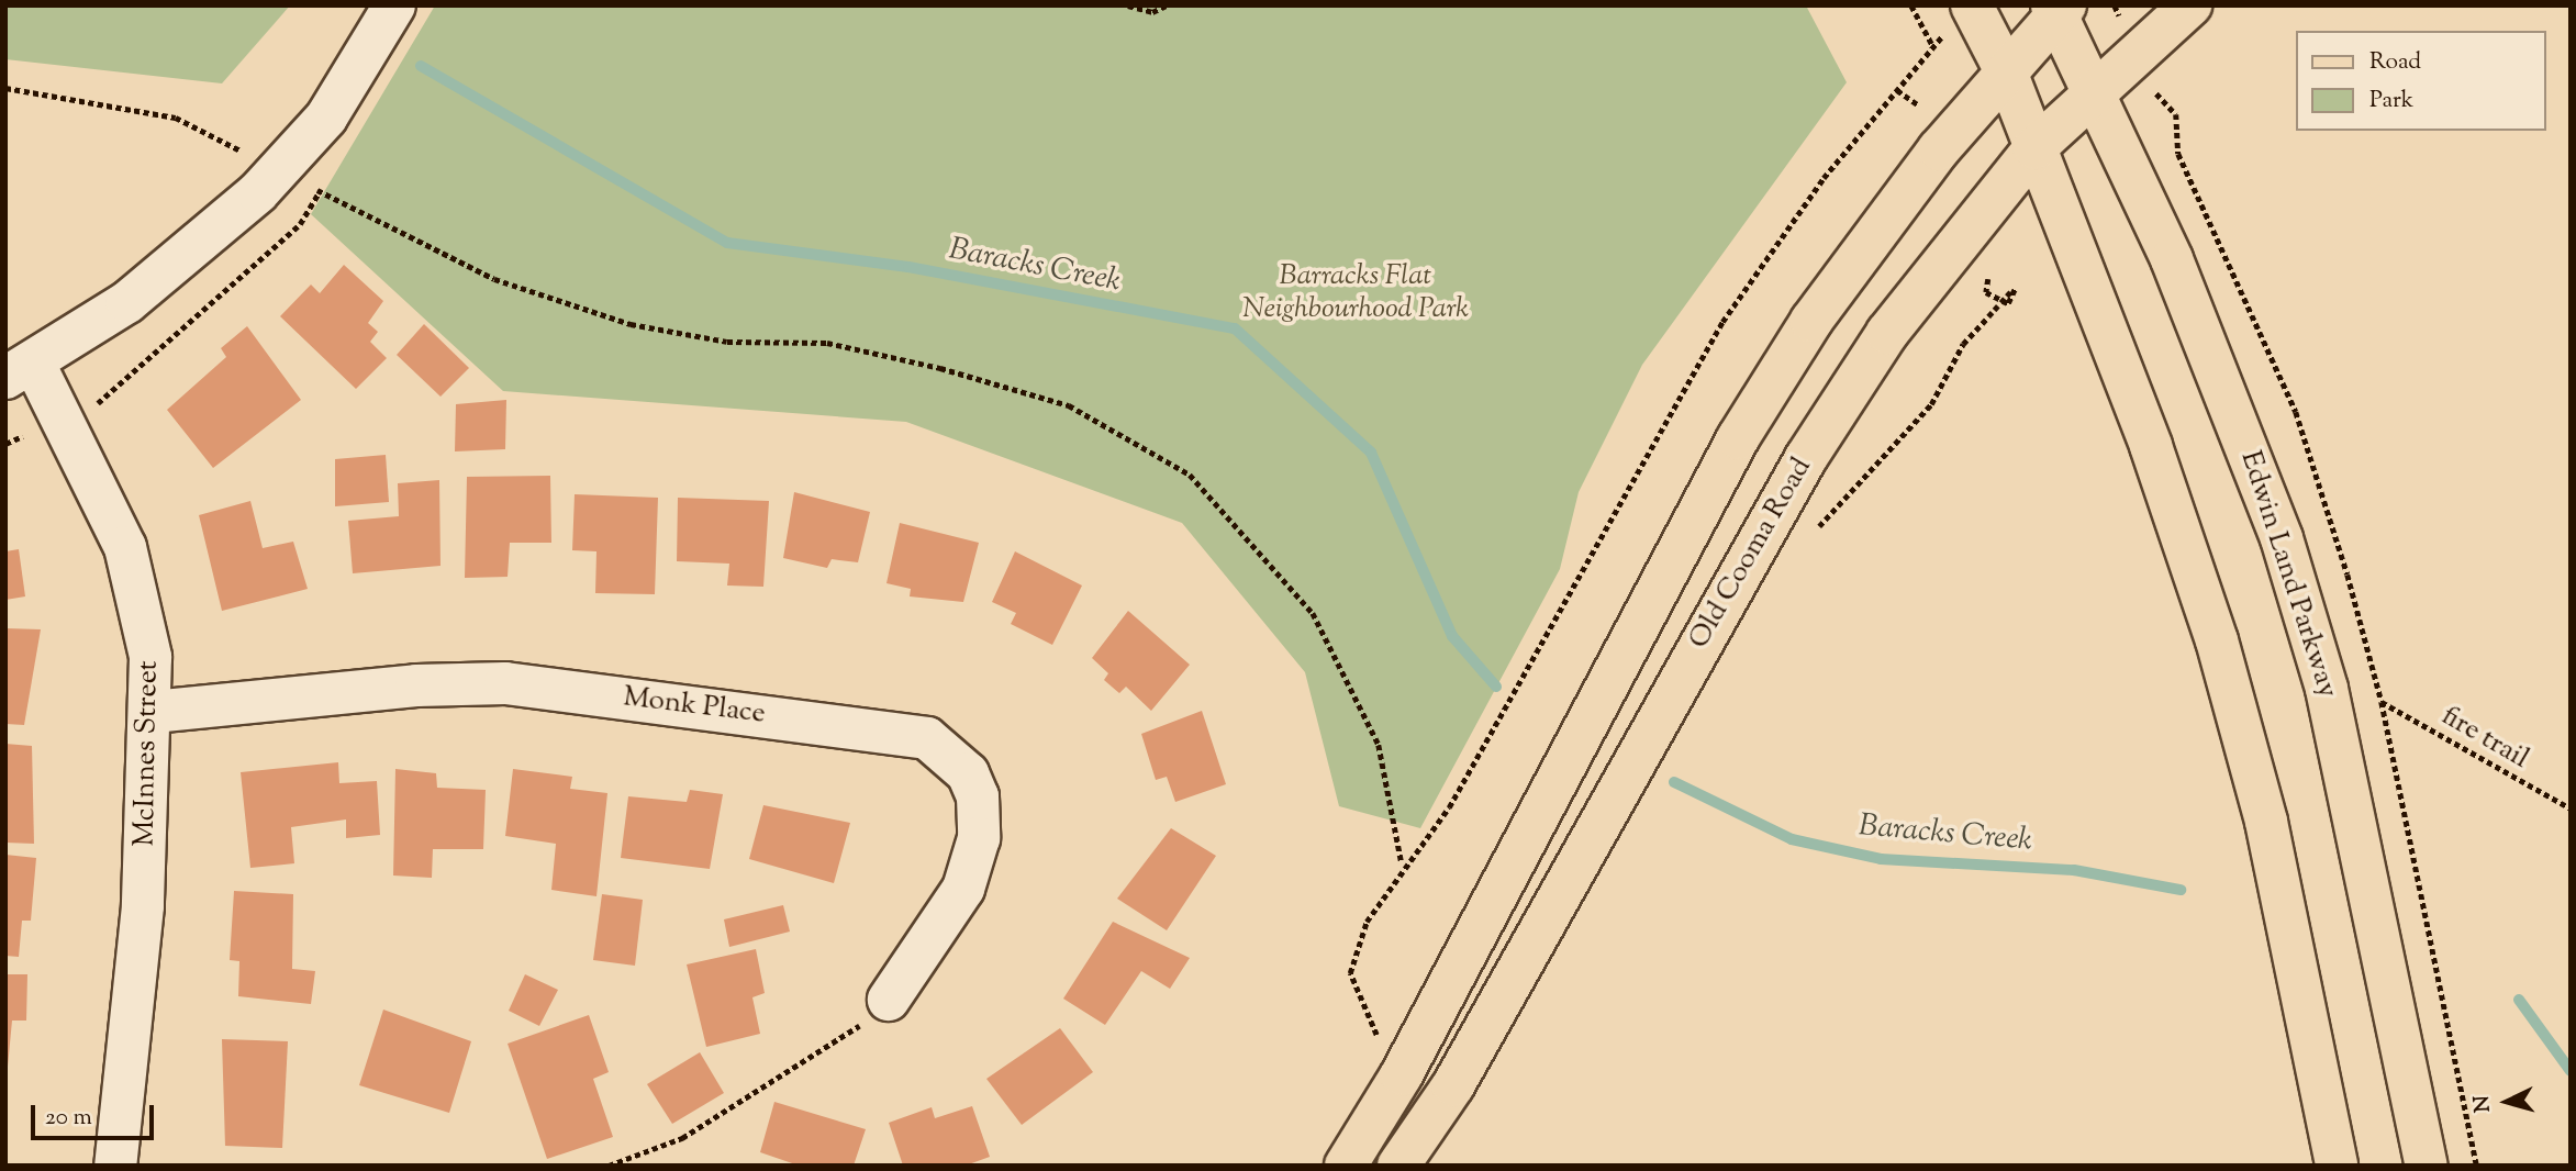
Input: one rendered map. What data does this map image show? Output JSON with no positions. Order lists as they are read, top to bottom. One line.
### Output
{"streets":{"main road":["Old Cooma Road","Edwin Land Parkway"],"street":["Monk Place","McInnes Street"],"path":["fire trail"]},"crossings":[["Old Cooma Road","Edwin Land Parkway"],["Monk Place","McInnes Street"]],"water":["Baracks Creek"],"parks":["Barracks Flat Neighbourhood Park"],"legend":["Road","Park"],"scale_bar":"20 m","north":"left"}
